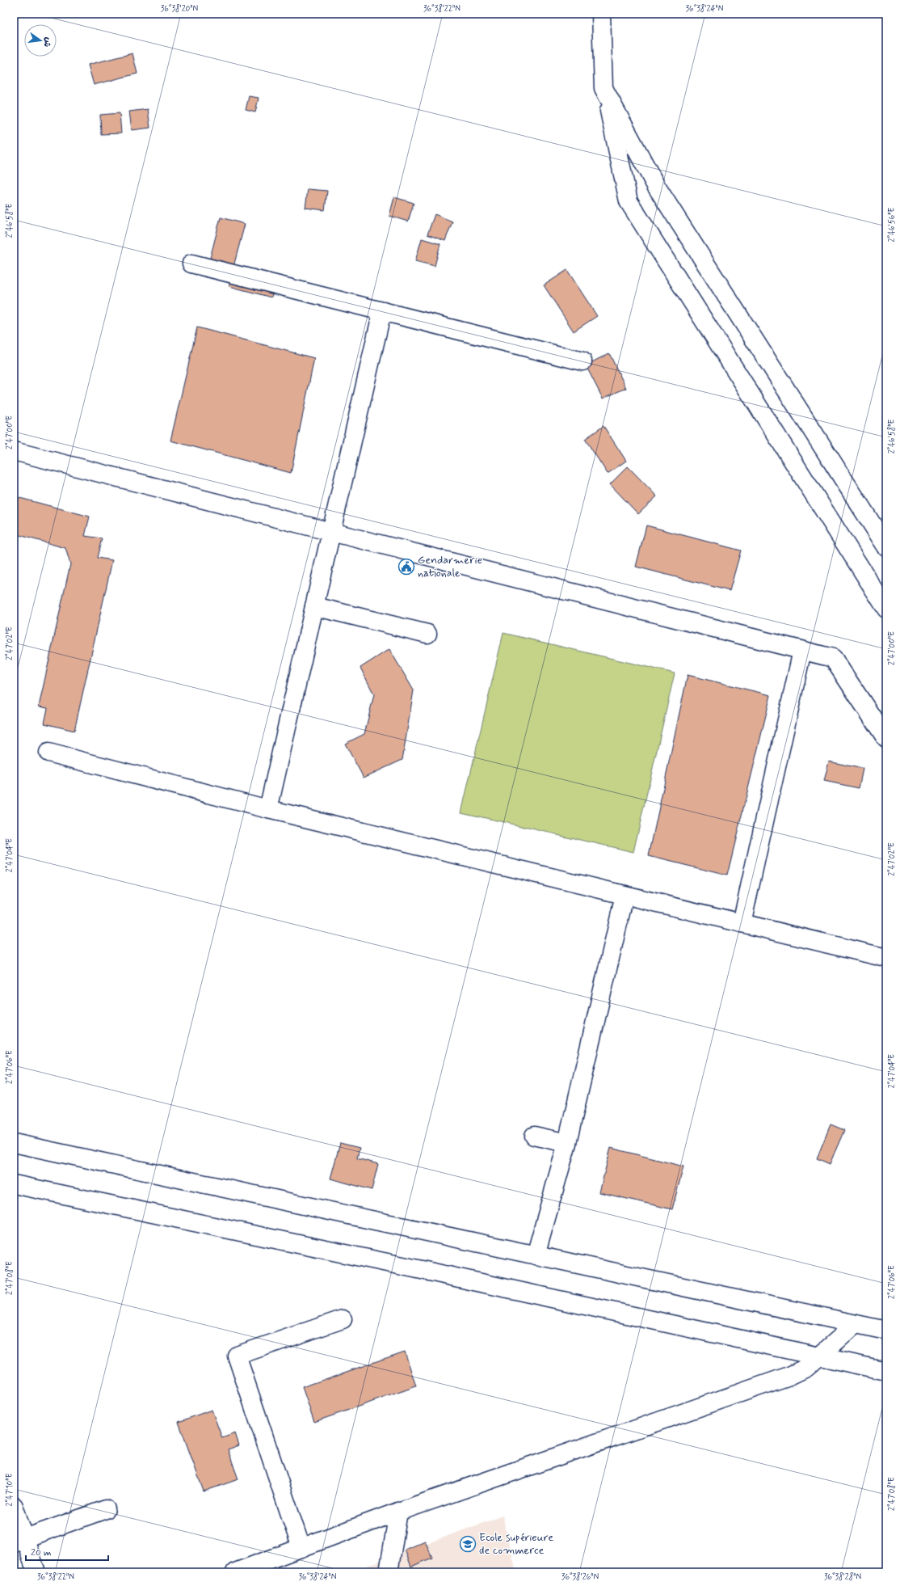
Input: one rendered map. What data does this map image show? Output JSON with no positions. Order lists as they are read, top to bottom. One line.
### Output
{"places":{"public building":["Gendarmerie nationale"],"school or university":["Ecole supérieure de commerce"]},"scale_bar":"20 m","north":"right","coordinates":["36°38'20\"N","36°38'22\"N","36°38'24\"N","2°46'58\"E","2°46'56\"E","2°47'00\"E","2°47'02\"E","2°47'04\"E","2°47'06\"E","2°47'08\"E","2°47'10\"E","36°38'26\"N","36°38'28\"N"]}
